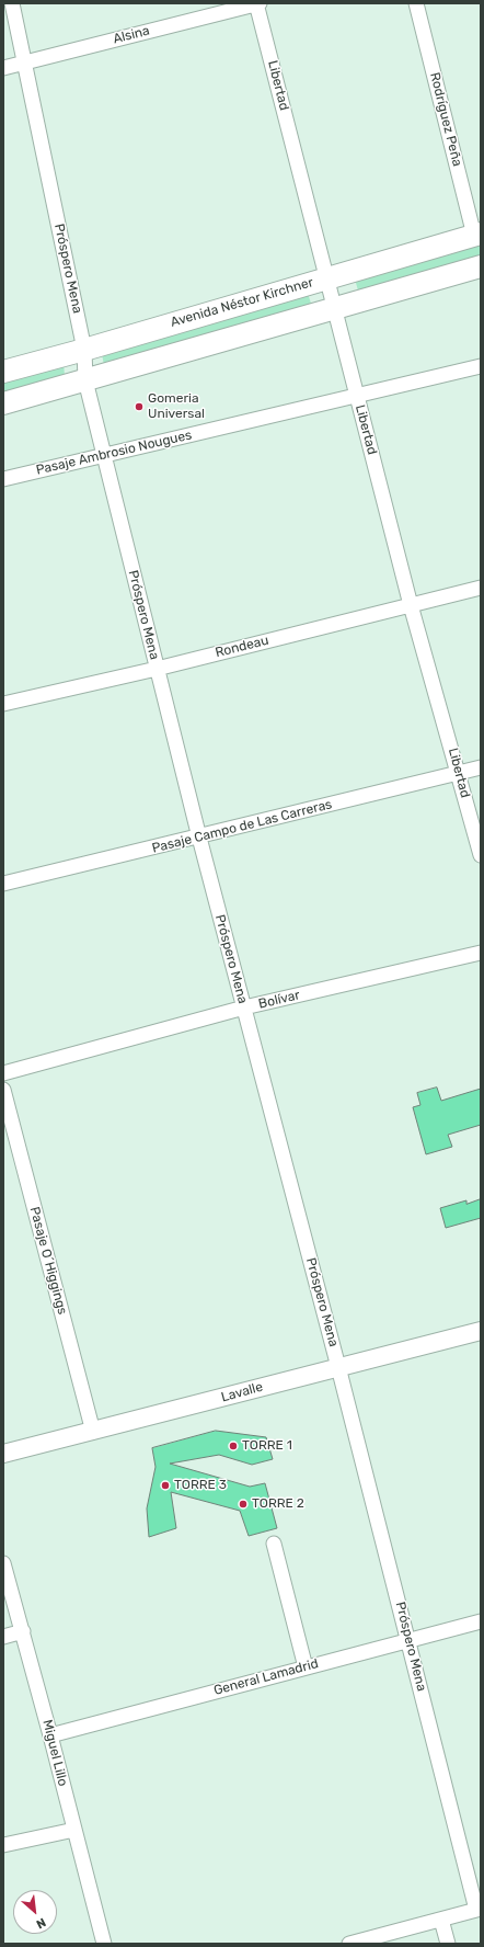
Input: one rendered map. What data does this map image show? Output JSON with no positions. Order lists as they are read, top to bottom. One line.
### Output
{"streets":{"main road":["Avenida Néstor Kirchner"],"street":["Alsina","Libertad","Rodríguez Peña","Próspero Mena","Pasaje Ambrosio Nougues","Rondeau","Pasaje Campo de Las Carreras","Bolívar","Pasaje O´Higgings","Lavalle","General Lamadrid","Miguel Lillo"]},"crossings":[["Alsina","Libertad"],["Alsina","Próspero Mena"],["Libertad","Avenida Néstor Kirchner"],["Libertad","Pasaje Ambrosio Nougues"],["Libertad","Rondeau"],["Libertad","Pasaje Campo de Las Carreras"],["Rodríguez Peña","Avenida Néstor Kirchner"],["Próspero Mena","Avenida Néstor Kirchner"],["Próspero Mena","Pasaje Ambrosio Nougues"],["Próspero Mena","Rondeau"],["Próspero Mena","Pasaje Campo de Las Carreras"],["Próspero Mena","Bolívar"],["Próspero Mena","Lavalle"],["Próspero Mena","General Lamadrid"],["Pasaje O´Higgings","Lavalle"],["General Lamadrid","Miguel Lillo"]],"places":["Gomeria Universal","TORRE 1","TORRE 3","TORRE 2"],"north":"bottom right"}
